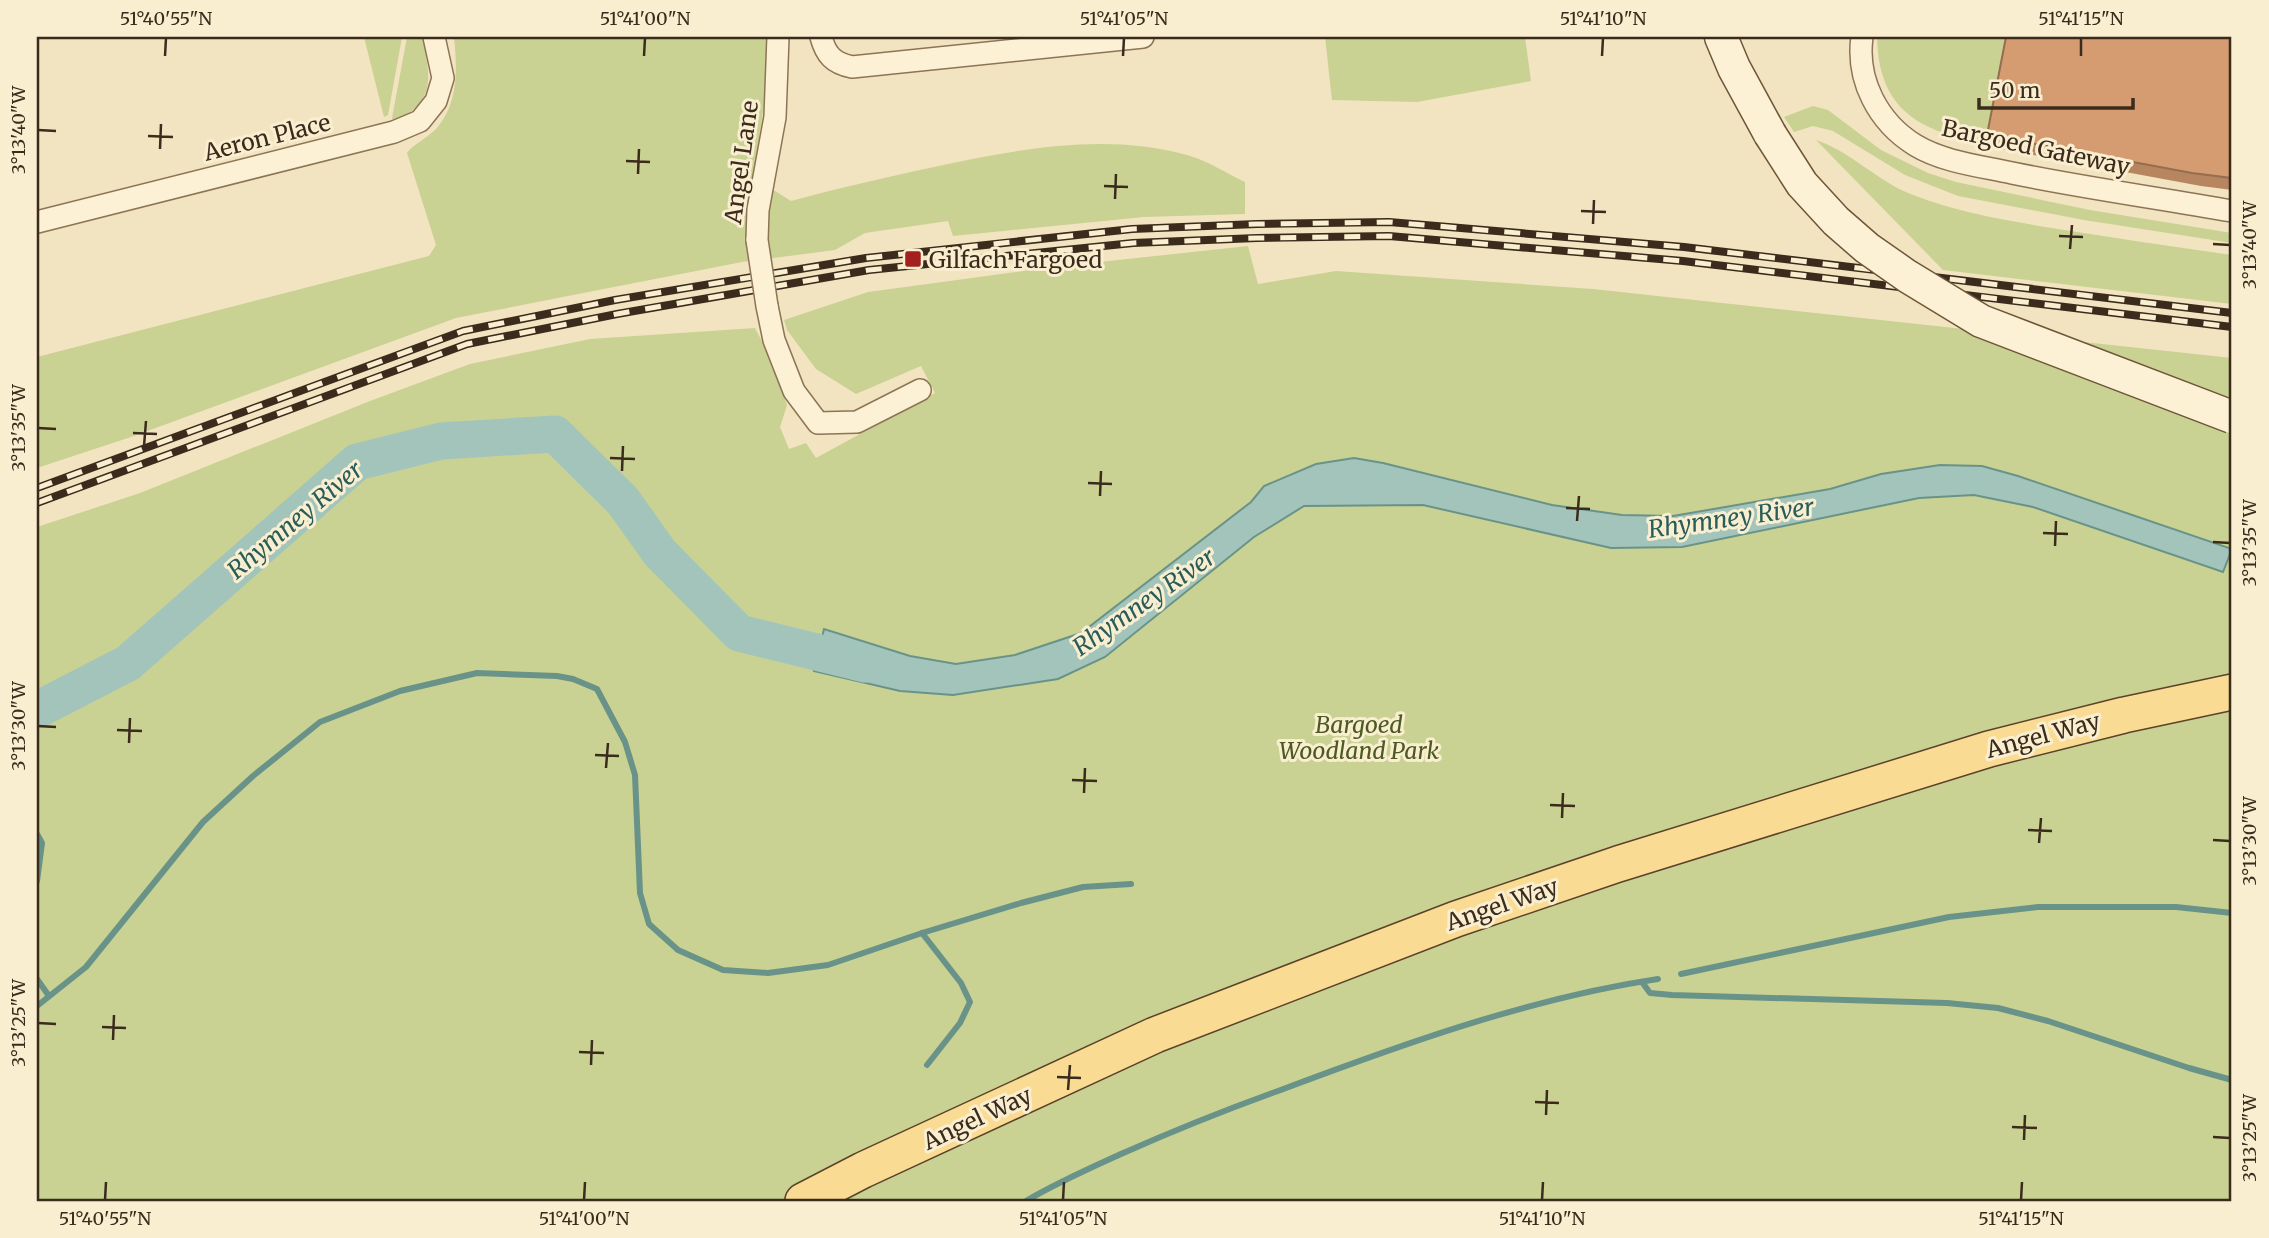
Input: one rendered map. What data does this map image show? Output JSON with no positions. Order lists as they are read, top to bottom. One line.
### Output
{"streets":{"main road":["Angel Way"],"street":["Aeron Place","Bargoed Gateway","Angel Lane"]},"water":["Rhymney River"],"parks":["Bargoed Woodland Park"],"places":{"transit":["Gilfach Fargoed"]},"scale_bar":"50 m","coordinates":["51°40'55\"N","51°41'00\"N","51°41'05\"N","51°41'10\"N","51°41'15\"N","3°13'40\"W","3°13'35\"W","3°13'30\"W","3°13'25\"W"]}
